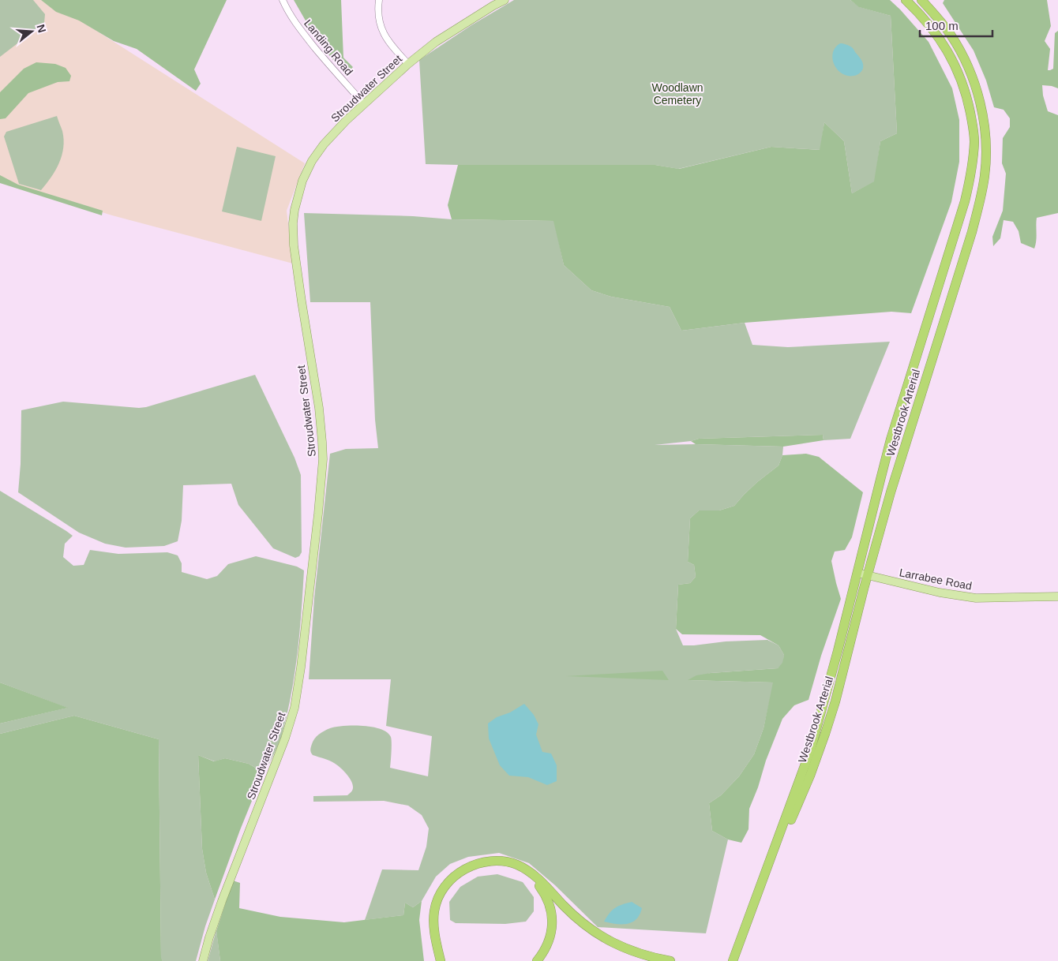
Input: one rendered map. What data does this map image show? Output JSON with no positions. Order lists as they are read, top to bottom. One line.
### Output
{"streets":{"highway":["Westbrook Arterial"],"main road":["Stroudwater Street","Larrabee Road"],"street":["Landing Road"]},"crossings":[["Landing Road","Stroudwater Street"],["Westbrook Arterial","Larrabee Road"]],"parks":["Woodlawn Cemetery"],"scale_bar":"100 m","north":"right"}
